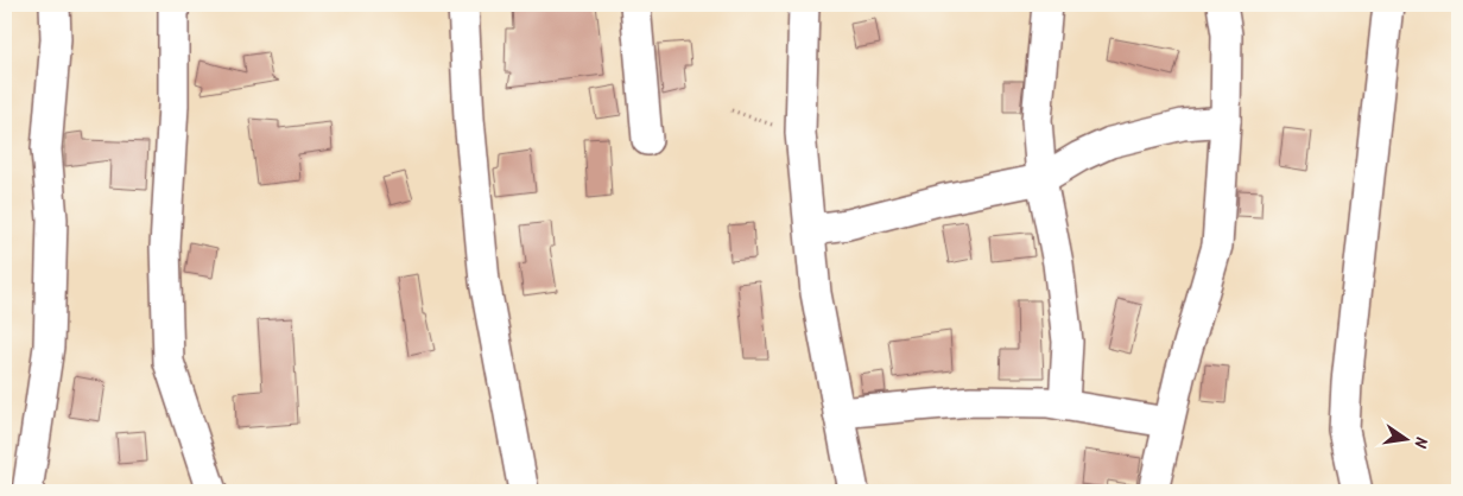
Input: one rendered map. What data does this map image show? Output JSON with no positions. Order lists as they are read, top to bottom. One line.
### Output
{"north":"right"}
